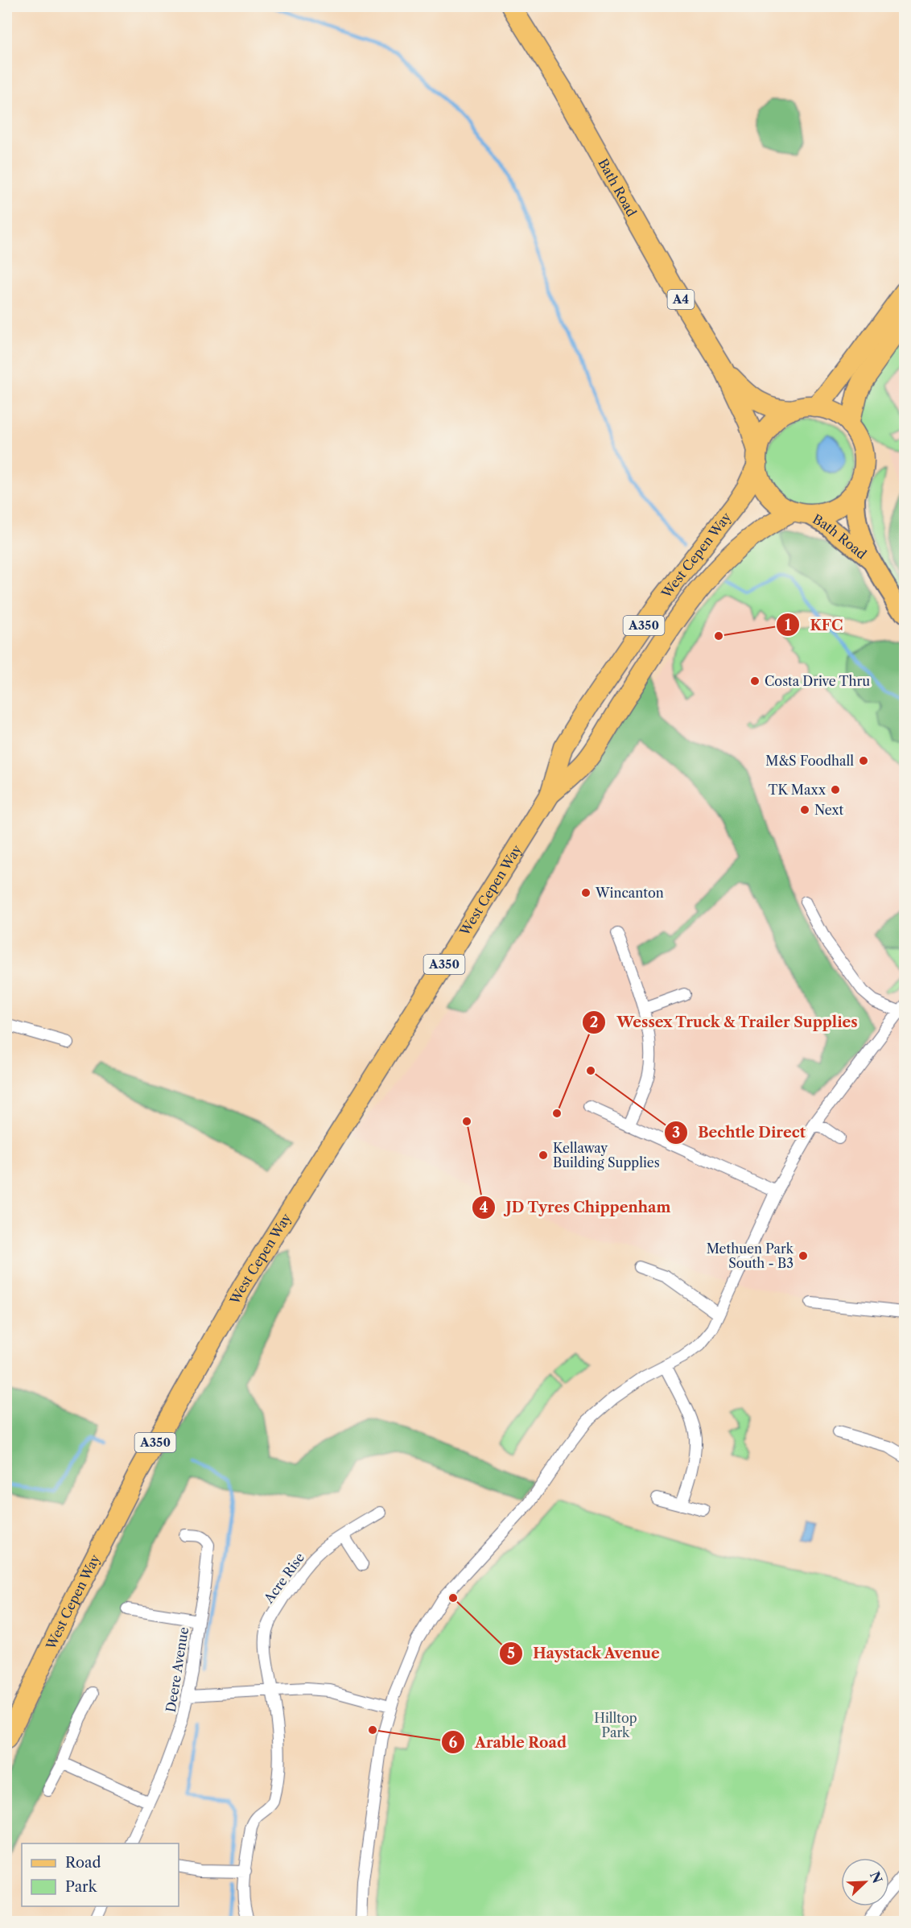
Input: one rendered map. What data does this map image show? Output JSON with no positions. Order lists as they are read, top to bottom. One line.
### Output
{"streets":{"highway":["Bath Road","A4","West Cepen Way","A350"],"street":["Acre Rise","Deere Avenue"]},"crossings":[["Bath Road","West Cepen Way"]],"parks":["Hilltop Park"],"places":["KFC","Costa Drive Thru","M&S Foodhall","TK Maxx","Next","Wincanton","Bechtle Direct","Wessex Truck & Trailer Supplies","JD Tyres Chippenham","Kellaway Building Supplies","Methuen Park South - B3","Haystack Avenue","Arable Road"],"legend":["Road","Park"],"north":"top right"}
